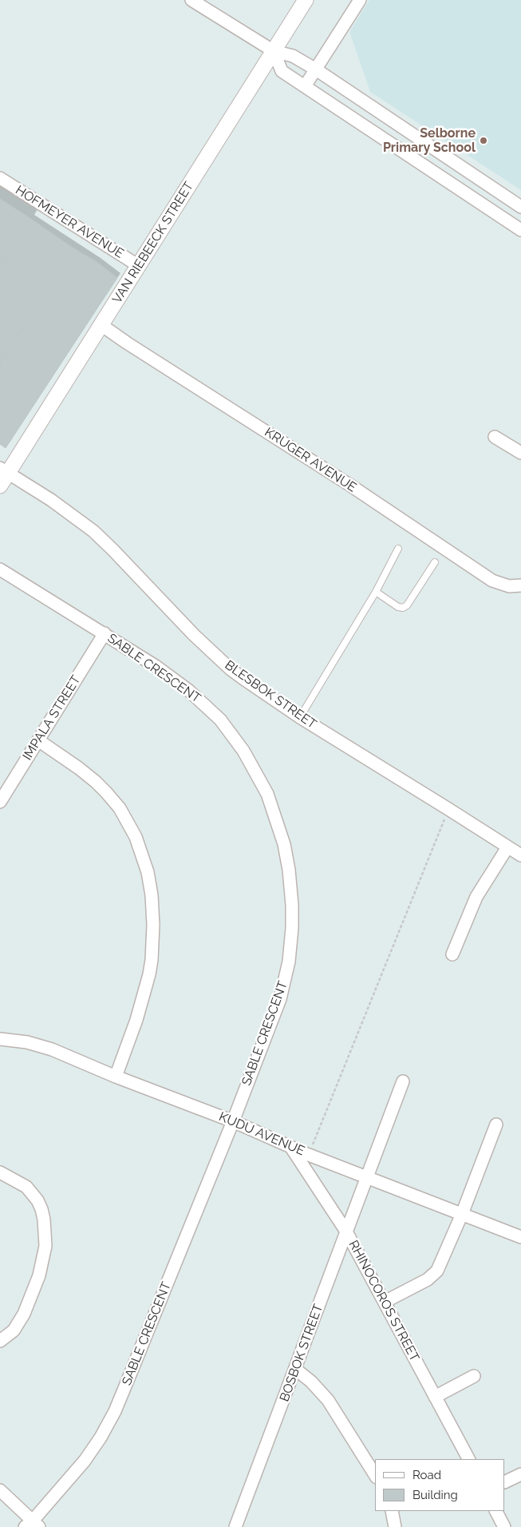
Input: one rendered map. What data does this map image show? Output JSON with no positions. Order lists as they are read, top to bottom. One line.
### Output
{"streets":{"street":["HOFMEYER AVENUE","VAN RIEBEECK STREET","KRUGER AVENUE","SABLE CRESCENT","BLESBOK STREET","IMPALA STREET","KUDU AVENUE","RHINOCOROS STREET","BOSBOK STREET"]},"crossings":[["HOFMEYER AVENUE","VAN RIEBEECK STREET"],["VAN RIEBEECK STREET","KRUGER AVENUE"],["VAN RIEBEECK STREET","BLESBOK STREET"],["SABLE CRESCENT","IMPALA STREET"],["SABLE CRESCENT","KUDU AVENUE"],["KUDU AVENUE","RHINOCOROS STREET"],["KUDU AVENUE","BOSBOK STREET"],["RHINOCOROS STREET","BOSBOK STREET"]],"places":["Selborne Primary School"],"legend":["Road","Building"]}
